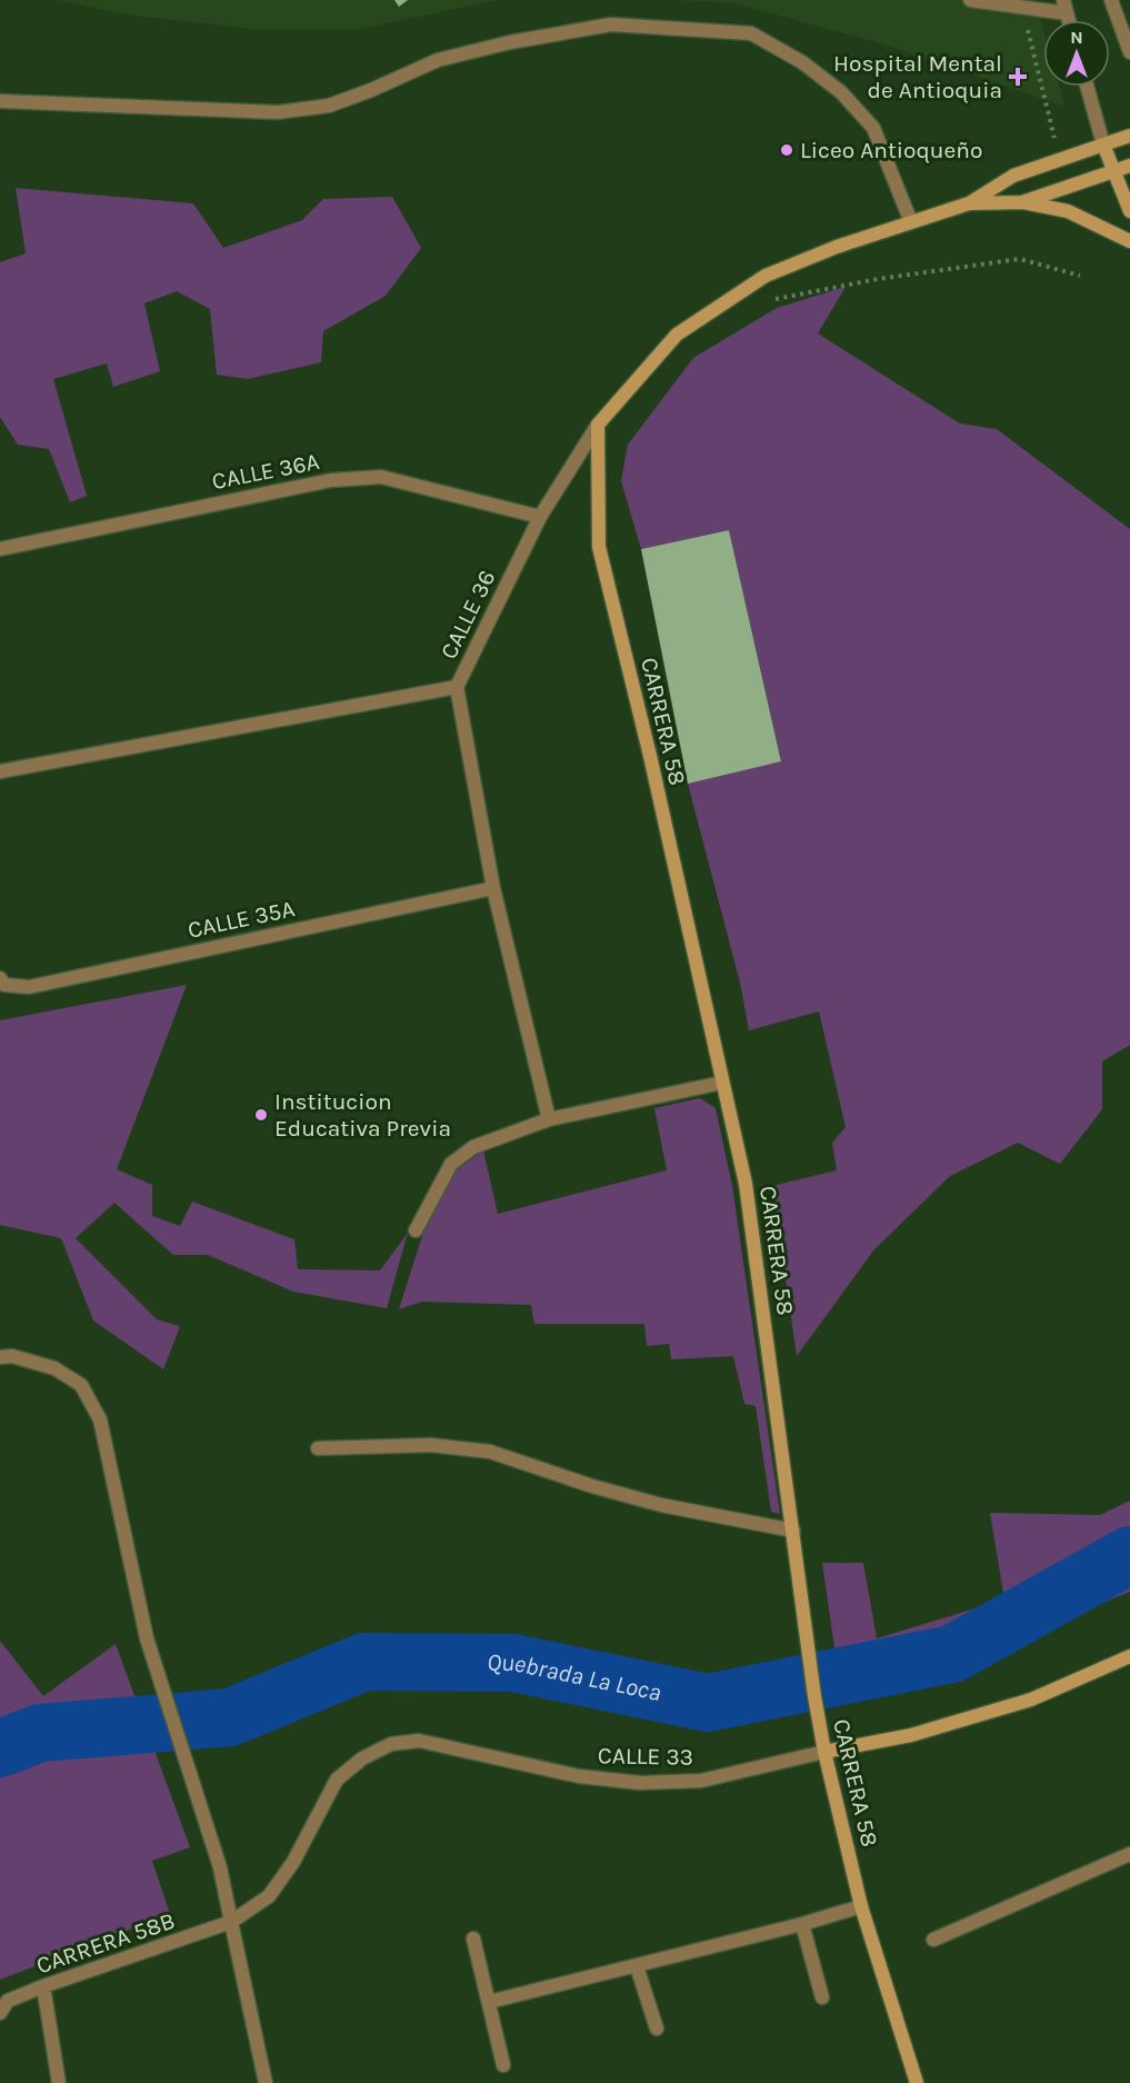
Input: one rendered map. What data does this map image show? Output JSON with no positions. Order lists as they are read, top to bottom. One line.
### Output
{"streets":{"main road":["CALLE 36","CARRERA 58","CALLE 33"],"street":["CALLE 36A","CALLE 35A","CARRERA 58B"]},"crossings":[["CALLE 36A","CALLE 36"],["CALLE 36","CARRERA 58"],["CARRERA 58","CALLE 33"],["CALLE 33","CARRERA 58B"]],"water":["Quebrada La Loca"],"places":{"health":["Hospital Mental de Antioquia"],"other":["Liceo Antioqueño","Institucion Educativa Previa"]},"north":"top"}
